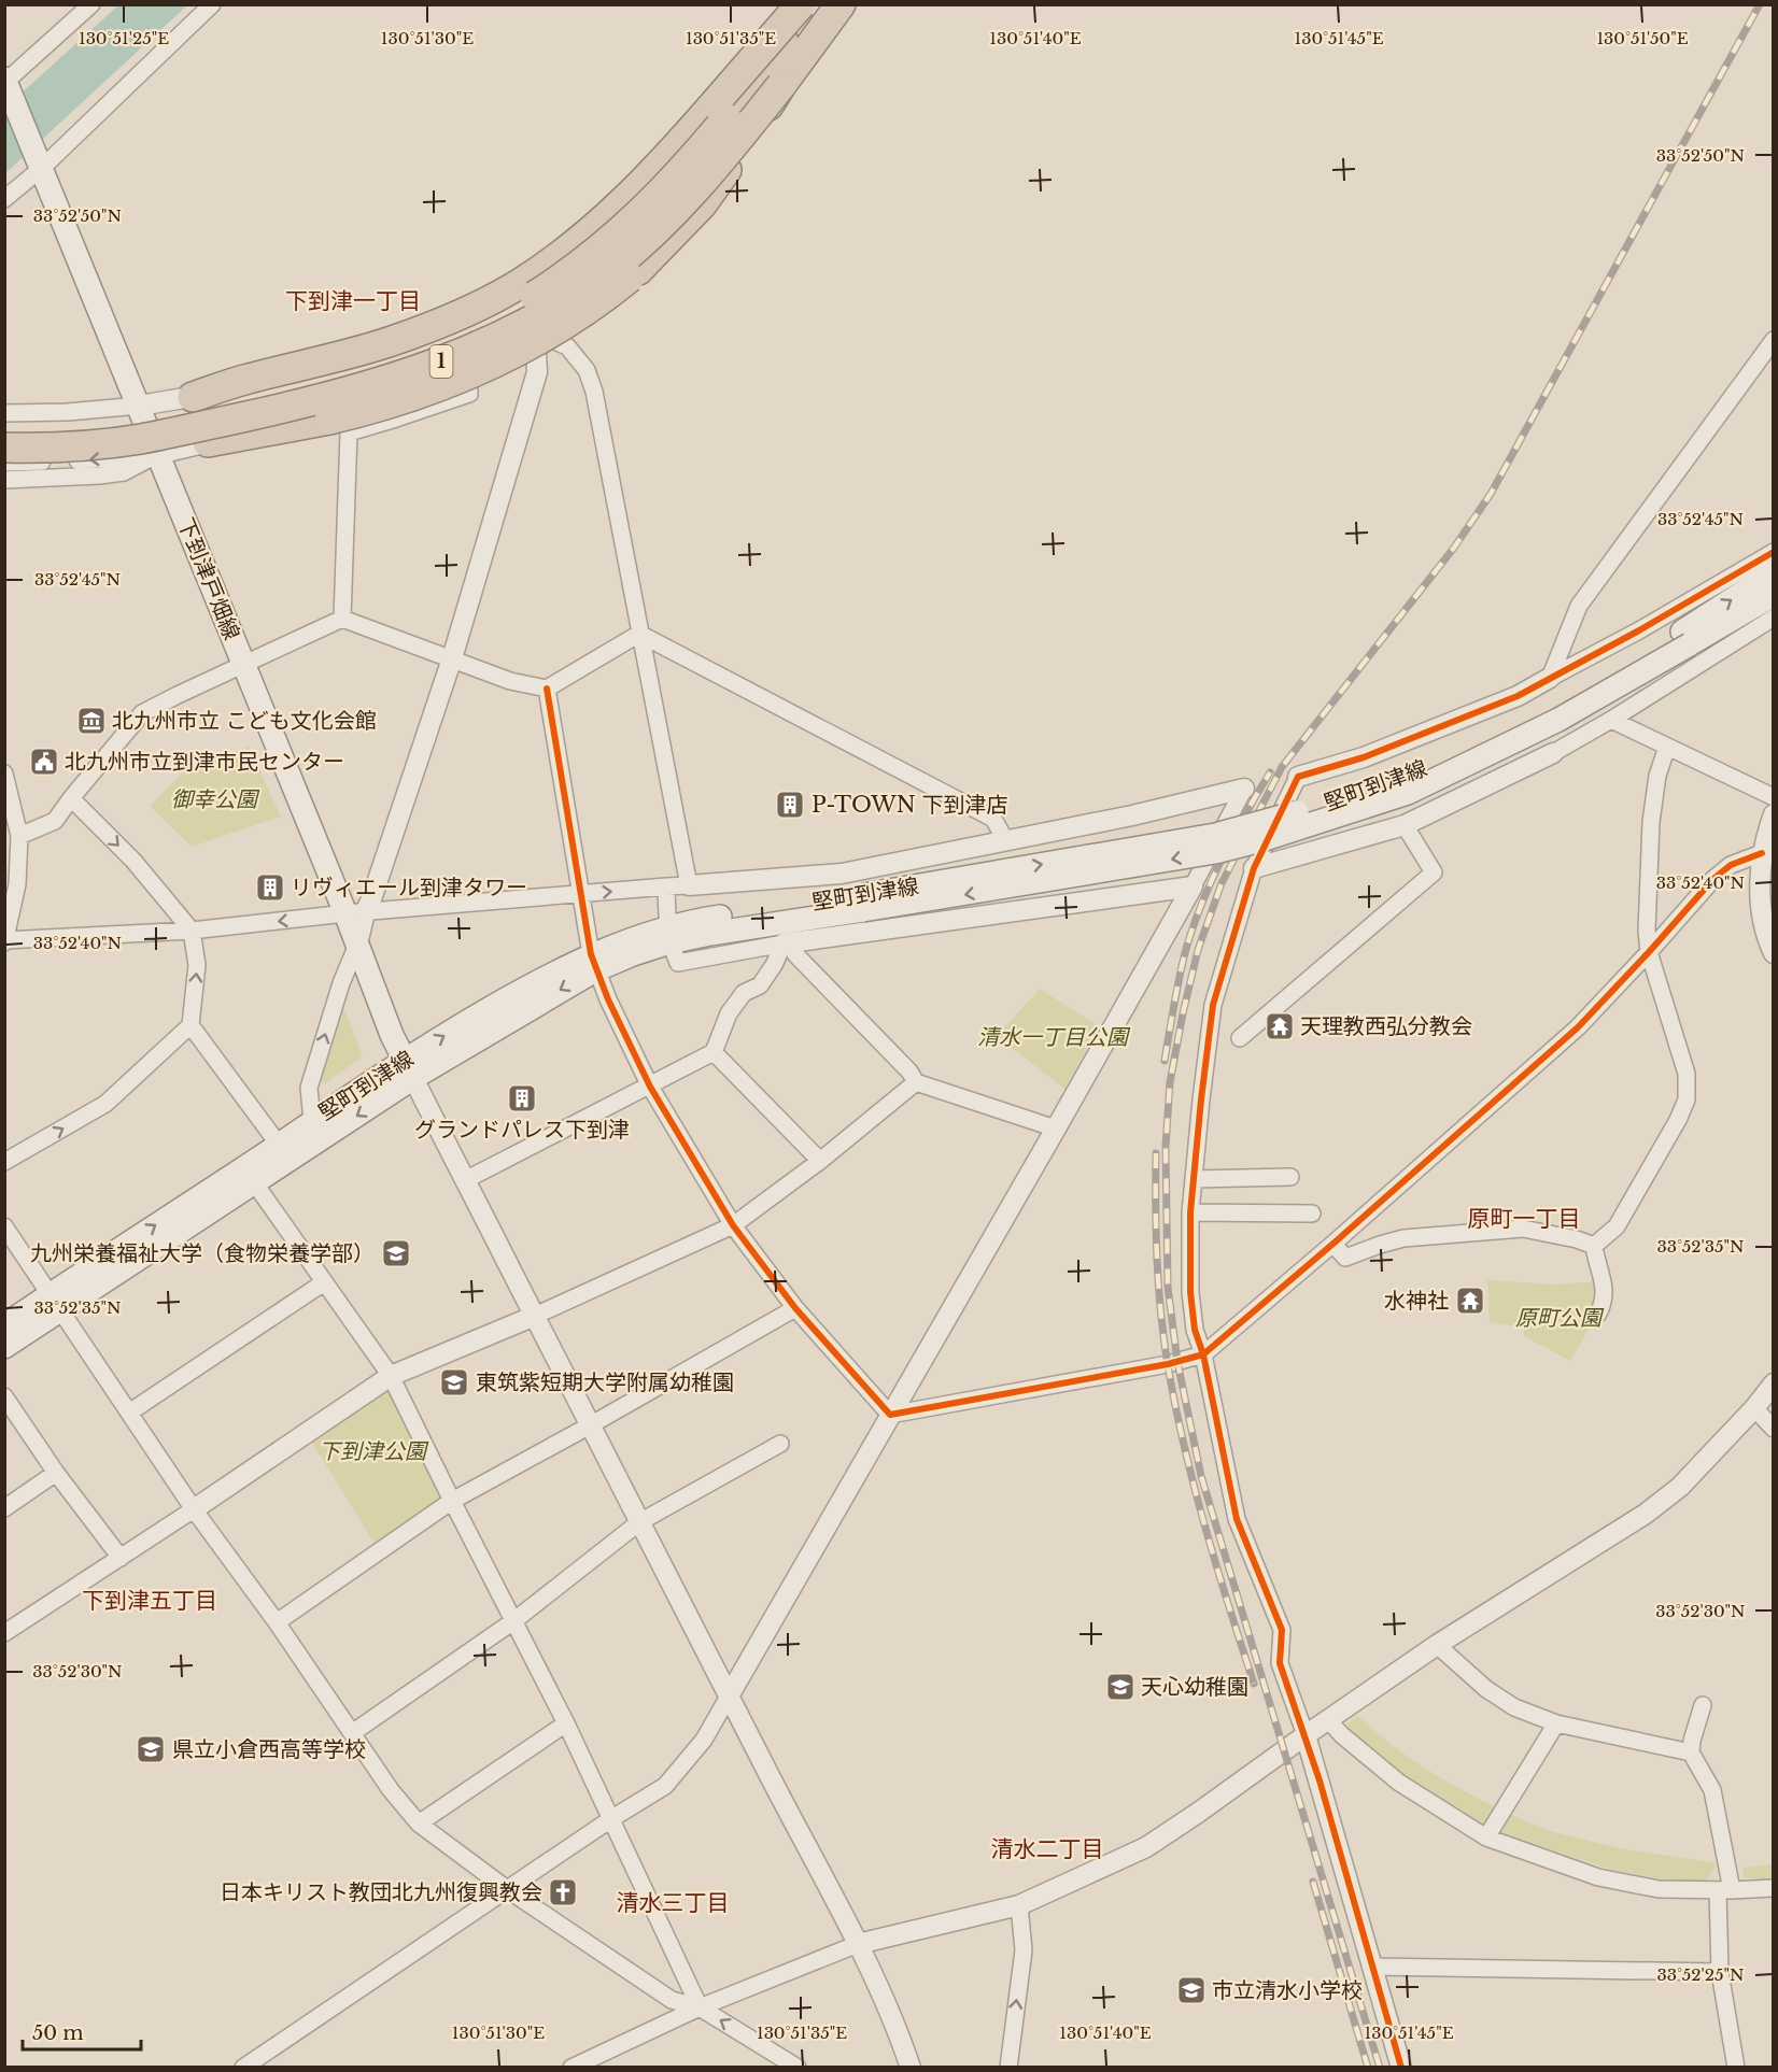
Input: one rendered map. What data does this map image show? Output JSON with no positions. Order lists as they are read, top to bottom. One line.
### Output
{"streets":{"highway":["1"],"main road":["下到津戸畑線","堅町到津線"]},"crossings":[["下到津戸畑線","堅町到津線"]],"districts":["下到津一丁目","原町一丁目","下到津五丁目","清水二丁目","清水三丁目"],"parks":["御幸公園","清水一丁目公園","原町公園","下到津公園"],"places":{"museum":["北九州市立 こども文化会館"],"public building":["北九州市立到津市民センター"],"building":["P-TOWN 下到津店","リヴィエール到津タワー","グランドパレス下到津"],"temple":["天理教西弘分教会","水神社"],"school or university":["九州栄養福祉大学（食物栄養学部）","東筑紫短期大学附属幼稚園","天心幼稚園","県立小倉西高等学校","市立清水小学校"],"church":["日本キリスト教団北九州復興教会"]},"scale_bar":"50 m","coordinates":["130°51'25\"E","130°51'30\"E","130°51'35\"E","130°51'40\"E","130°51'45\"E","130°51'50\"E","33°52'50\"N","33°52'45\"N","33°52'40\"N","33°52'35\"N","33°52'30\"N","33°52'25\"N"]}
